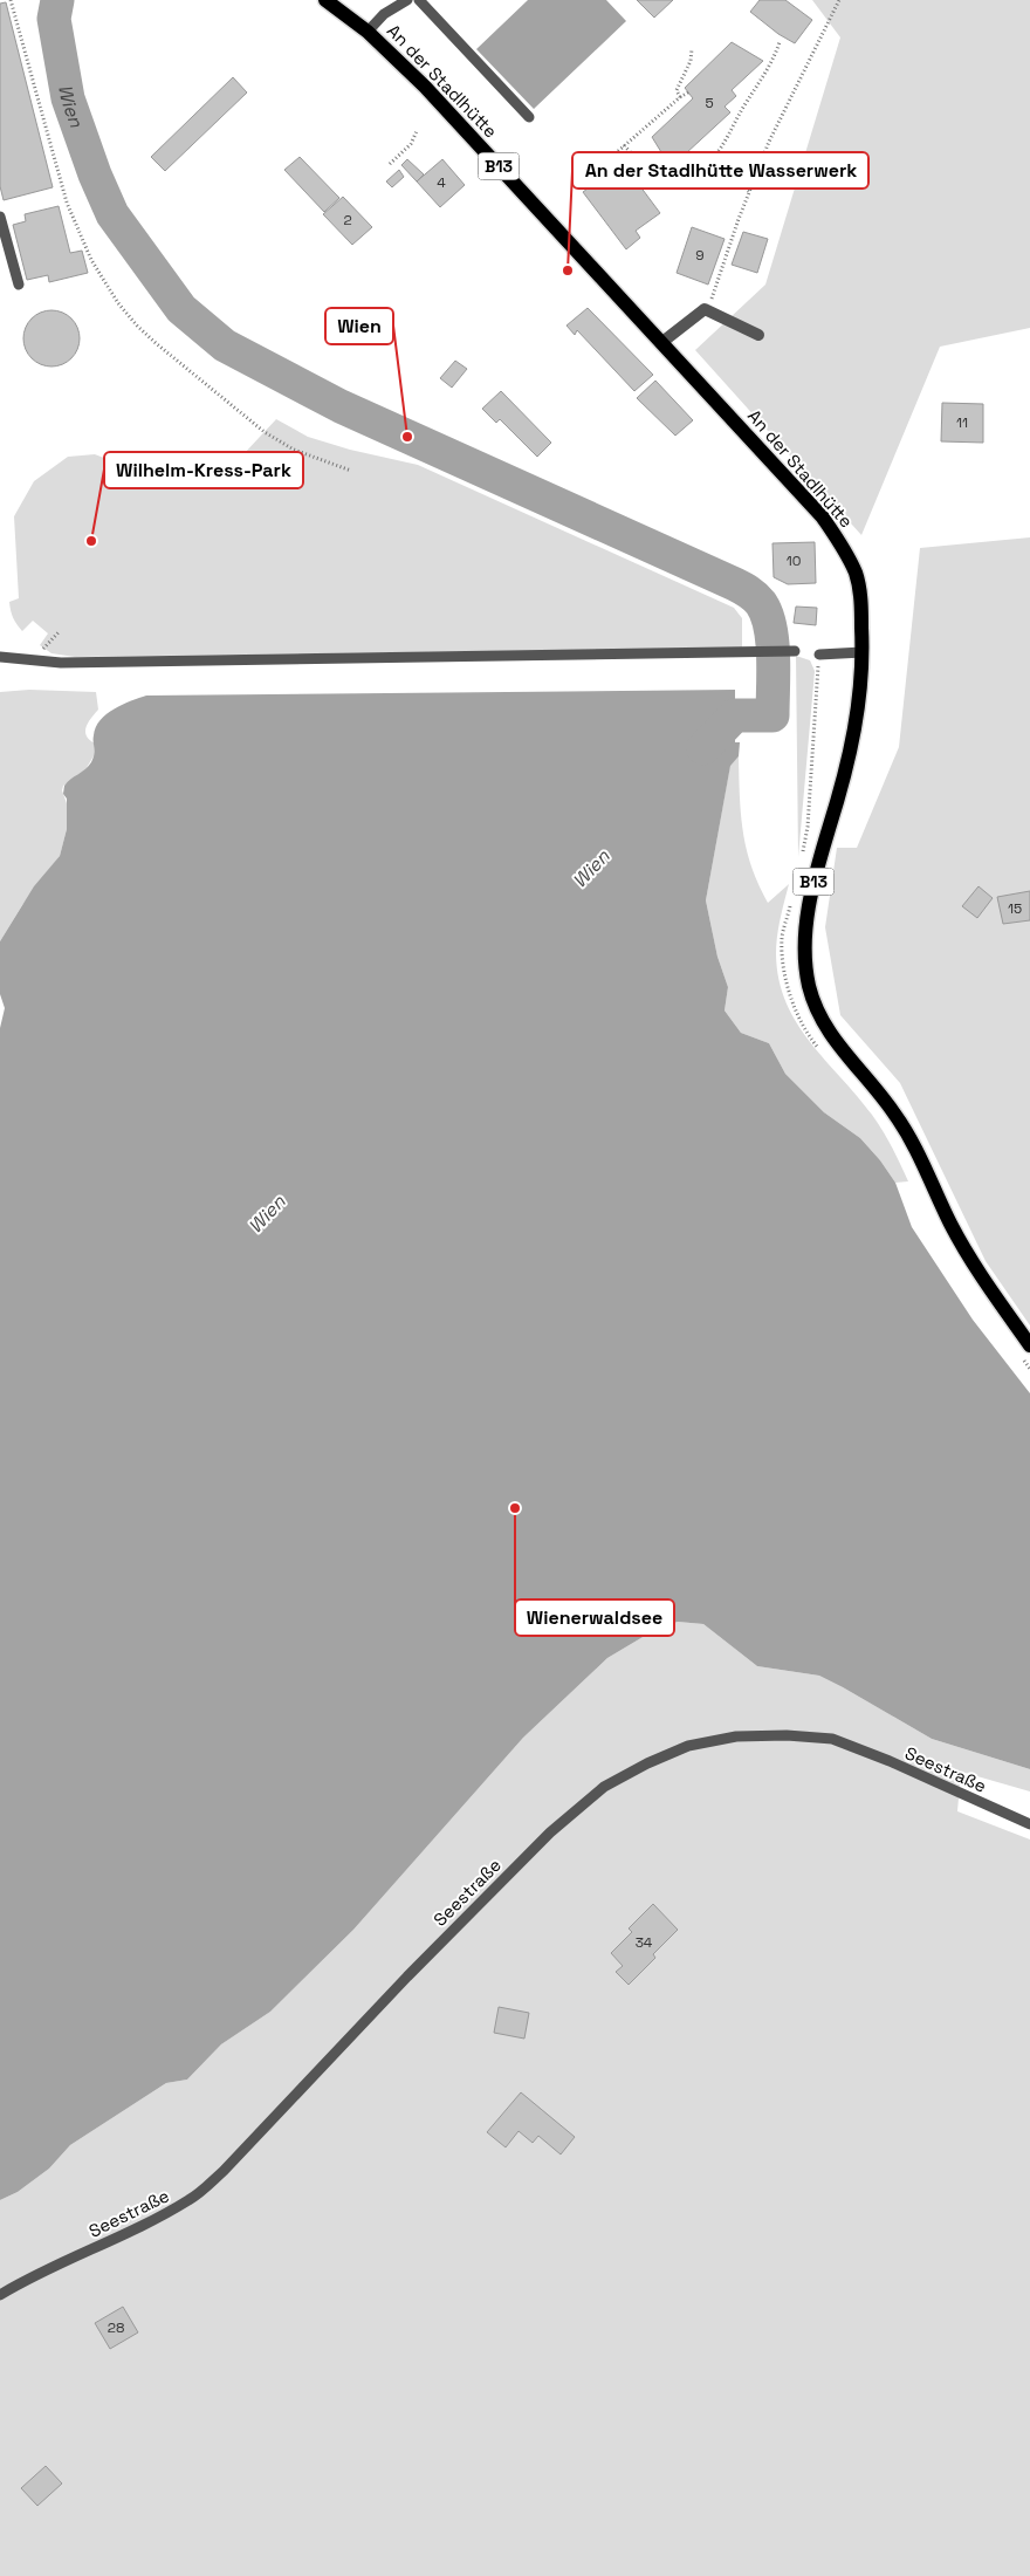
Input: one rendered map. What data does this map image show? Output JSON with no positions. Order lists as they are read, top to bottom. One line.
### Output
{"streets":{"main road":["An der Stadlhütte","B13"],"lane":["Seestraße"]},"water":["Wien"],"places":["An der Stadlhütte Wasserwerk","Wien","Wilhelm-Kress-Park","Wienerwaldsee"],"house_numbers":["5","4","2","9","11","10","15","34","28"]}
